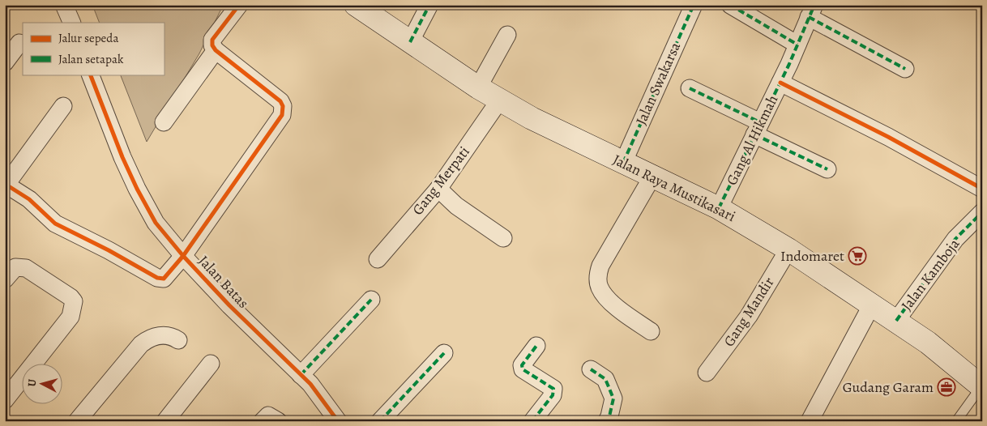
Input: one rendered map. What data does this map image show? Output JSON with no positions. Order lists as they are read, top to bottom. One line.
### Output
{"streets":{"main road":["Jalan Raya Mustikasari"],"street":["Jalan Swakarsa","Gang Al Hikmah","Gang Merpati","Jalan Kamboja","Jalan Batas","Gang Mandir"]},"crossings":[["Jalan Swakarsa","Jalan Raya Mustikasari"],["Gang Al Hikmah","Jalan Raya Mustikasari"],["Gang Merpati","Jalan Raya Mustikasari"],["Jalan Raya Mustikasari","Jalan Kamboja"],["Jalan Raya Mustikasari","Gang Mandir"]],"places":{"supermarket":["Indomaret"],"office":["Gudang Garam"]},"legend":["Jalur sepeda","Jalan setapak"],"north":"left"}
